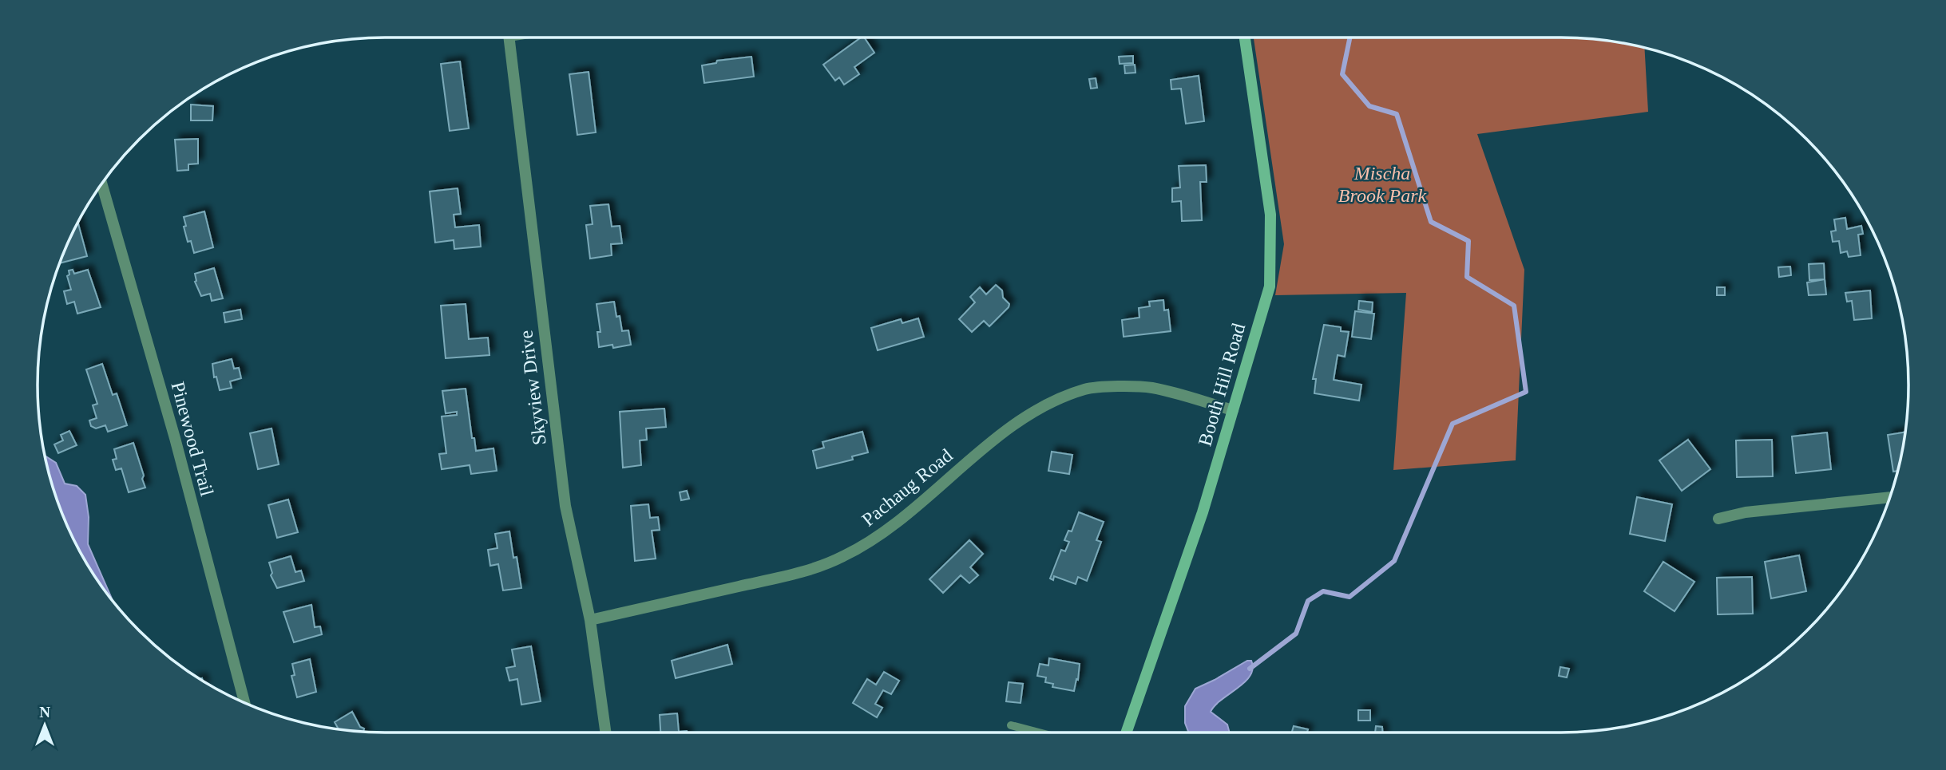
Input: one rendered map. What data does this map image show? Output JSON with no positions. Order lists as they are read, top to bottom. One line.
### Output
{"streets":{"street":["Booth Hill Road","Skyview Drive","Pinewood Trail","Pachaug Road"]},"crossings":[["Booth Hill Road","Pachaug Road"],["Skyview Drive","Pachaug Road"]],"parks":["Mischa Brook Park"],"north":"top"}
